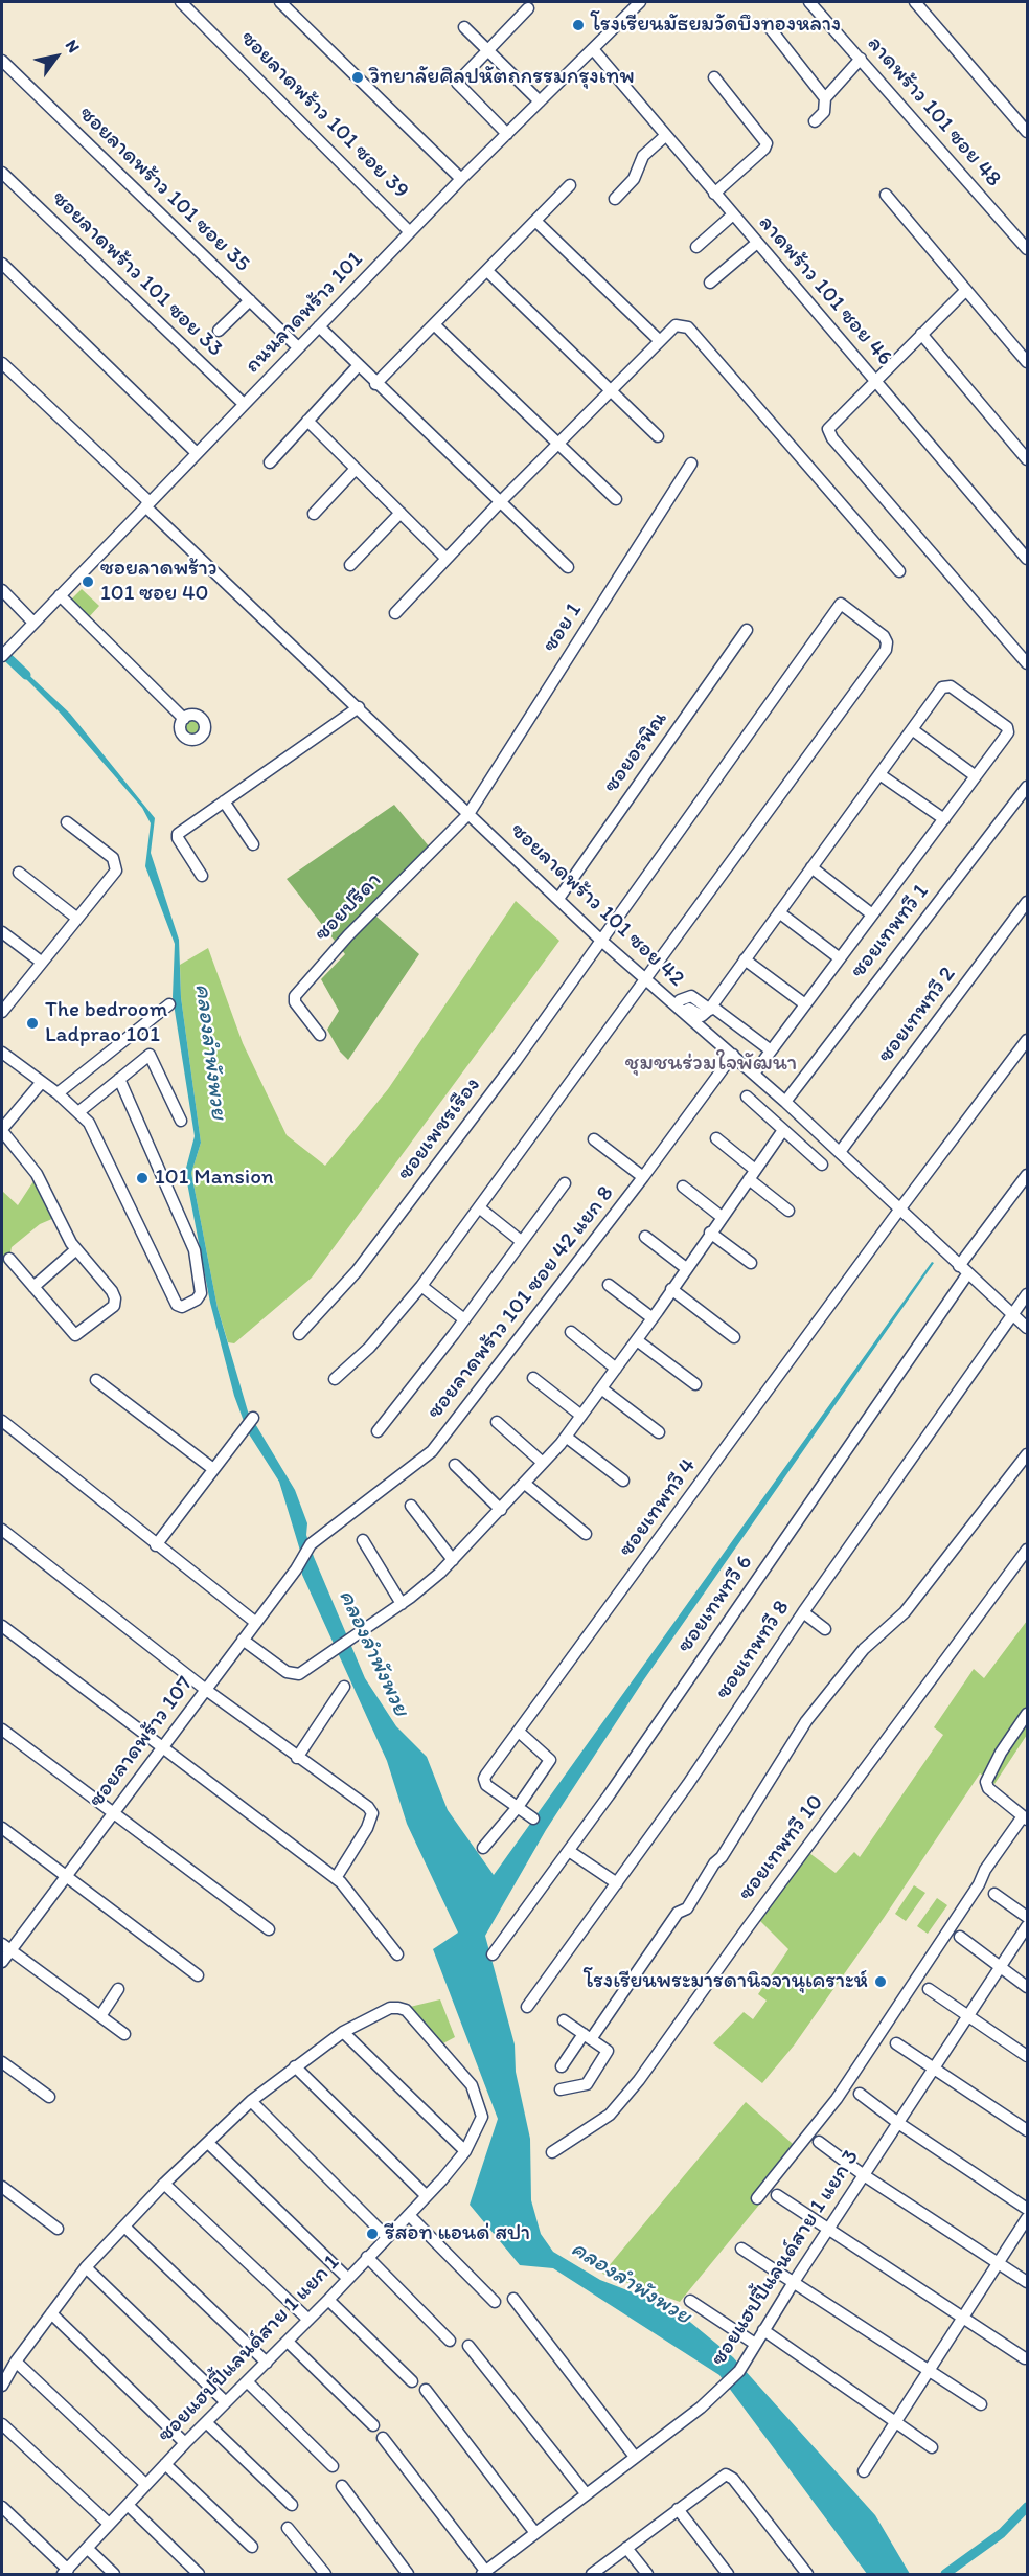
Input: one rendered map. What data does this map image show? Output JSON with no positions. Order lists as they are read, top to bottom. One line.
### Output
{"streets":{"street":["ลาดพร้าว 101 ซอย 48","ซอยลาดพร้าว 101 ซอย 39","ซอยลาดพร้าว 101 ซอย 35","ซอยลาดพร้าว 101 ซอย 33","ลาดพร้าว 101 ซอย 46","ถนนลาดพร้าว 101","ซอย 1","ซอยอรพิณ","ซอยลาดพร้าว 101 ซอย 42","ซอยปรีดา","ซอยเทพทวี 1","ซอยเทพทวี 2","ซอยเพชรเรือง","ซอยลาดพร้าว 101 ซอย 42 แยก 8","ซอยเทพทวี 4","ซอยเทพทวี 6","ซอยเทพทวี 8","ซอยลาดพร้าว 107","ซอยเทพทวี 10","ซอยแฮปปี้แลนด์สาย 1 แยก 3","ซอยแฮปปี้แลนด์สาย 1 แยก 1"]},"crossings":[["ซอยลาดพร้าว 101 ซอย 39","ถนนลาดพร้าว 101"],["ซอยลาดพร้าว 101 ซอย 35","ถนนลาดพร้าว 101"],["ซอยลาดพร้าว 101 ซอย 33","ถนนลาดพร้าว 101"],["ลาดพร้าว 101 ซอย 46","ถนนลาดพร้าว 101"],["ถนนลาดพร้าว 101","ซอยลาดพร้าว 101 ซอย 42"],["ซอย 1","ซอยลาดพร้าว 101 ซอย 42"],["ซอย 1","ซอยปรีดา"],["ซอยอรพิณ","ซอยลาดพร้าว 101 ซอย 42"],["ซอยลาดพร้าว 101 ซอย 42","ซอยปรีดา"],["ซอยลาดพร้าว 101 ซอย 42","ซอยเทพทวี 1"],["ซอยลาดพร้าว 101 ซอย 42","ซอยเทพทวี 2"],["ซอยลาดพร้าว 101 ซอย 42","ซอยเพชรเรือง"],["ซอยลาดพร้าว 101 ซอย 42","ซอยลาดพร้าว 101 ซอย 42 แยก 8"],["ซอยลาดพร้าว 101 ซอย 42","ซอยเทพทวี 4"],["ซอยลาดพร้าว 101 ซอย 42","ซอยเทพทวี 6"],["ซอยลาดพร้าว 101 ซอย 42","ซอยเทพทวี 8"],["ซอยลาดพร้าว 101 ซอย 42 แยก 8","ซอยลาดพร้าว 107"]],"districts":["ชุมชนร่วมใจพัฒนา"],"water":["คลองลำพังพวย"],"places":["โรงเรียนมัธยมวัดบึงทองหลาง","วิทยาลัยศิลปหัตถกรรมกรุงเทพ","ซอยลาดพร้าว 101 ซอย 40","The bedroom Ladprao 101","101 Mansion","โรงเรียนพระมารดานิจจานุเคราะห์","รีสอท แอนด่ สปา"],"north":"top right"}
